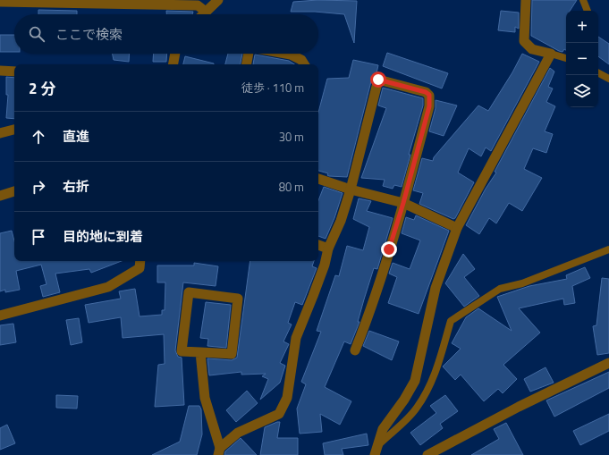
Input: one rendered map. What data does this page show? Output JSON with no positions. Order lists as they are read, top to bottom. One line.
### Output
{"page":{"map_buttons":["+","−"],"search":"ここで検索","heading":["2 分","徒歩 · 110 m"],"list":[["直進","30 m"],["右折","80 m"],"目的地に到着"]}}
